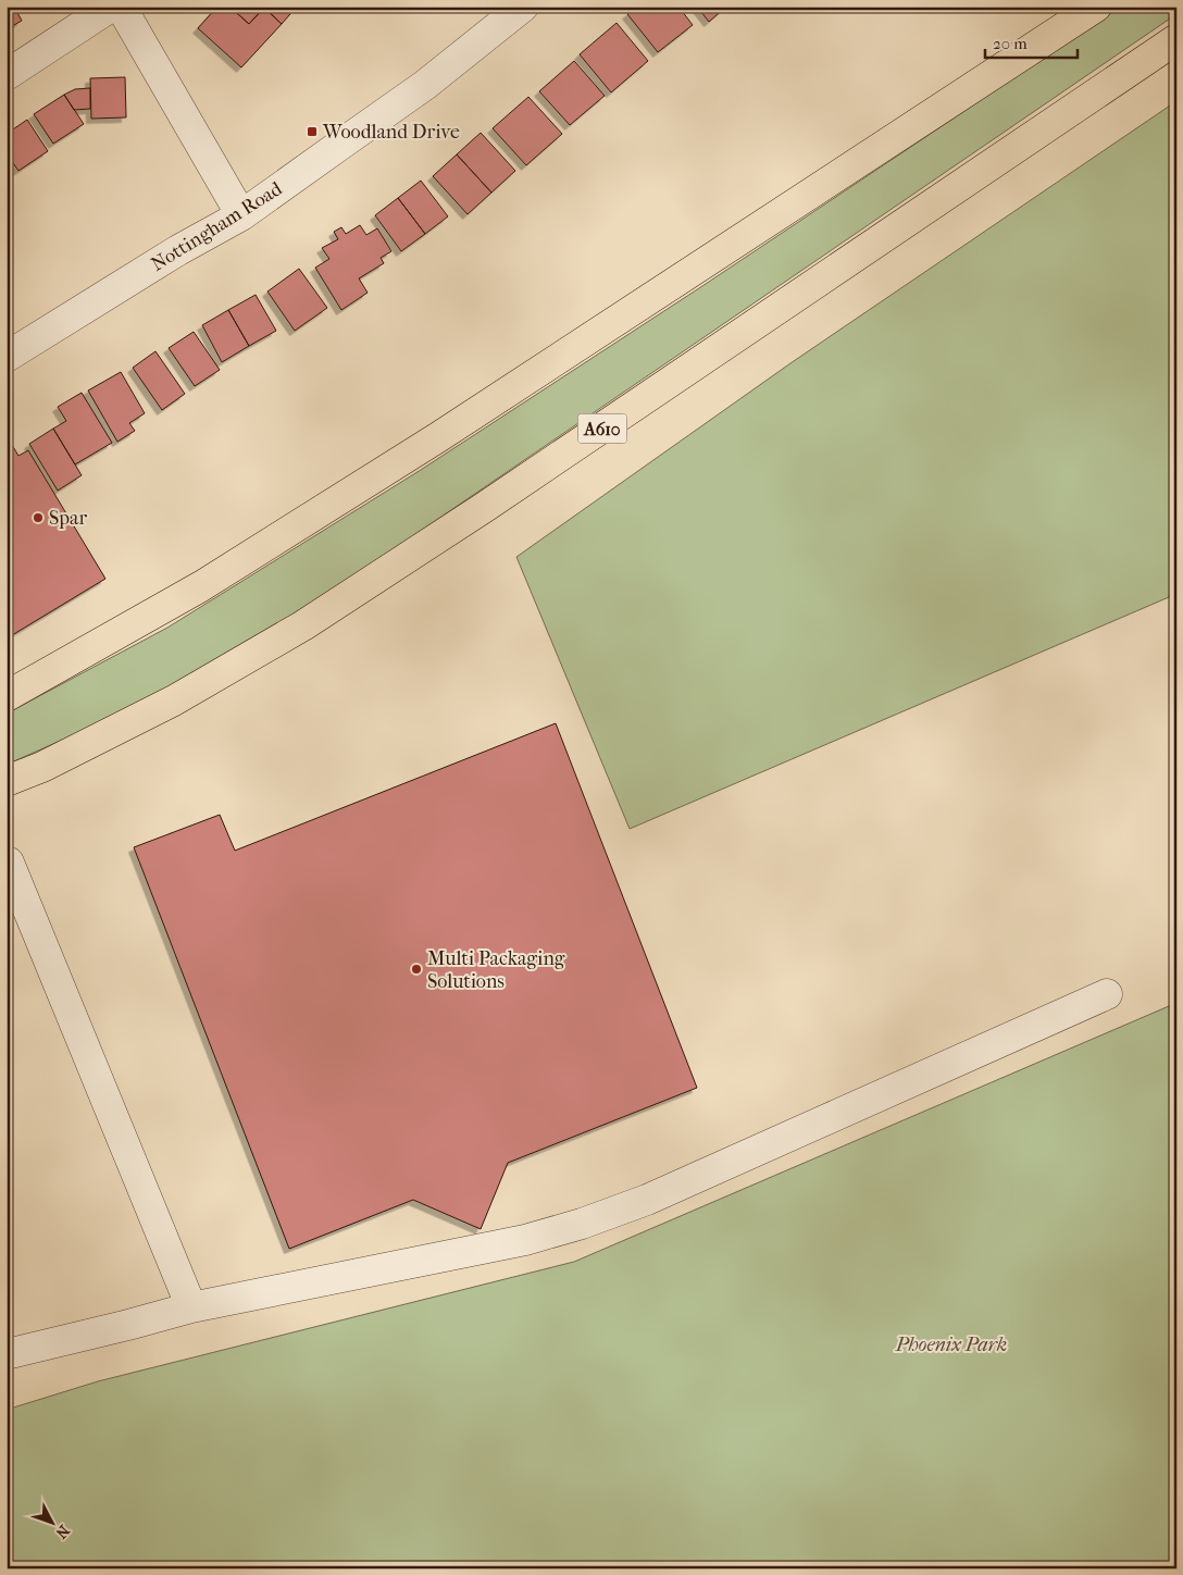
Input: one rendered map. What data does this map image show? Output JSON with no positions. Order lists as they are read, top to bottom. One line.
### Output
{"streets":{"highway":["A610"],"street":["Nottingham Road"]},"parks":["Phoenix Park"],"places":{"transit":["Woodland Drive"],"other":["Spar","Multi Packaging Solutions"]},"scale_bar":"20 m","north":"bottom right"}
